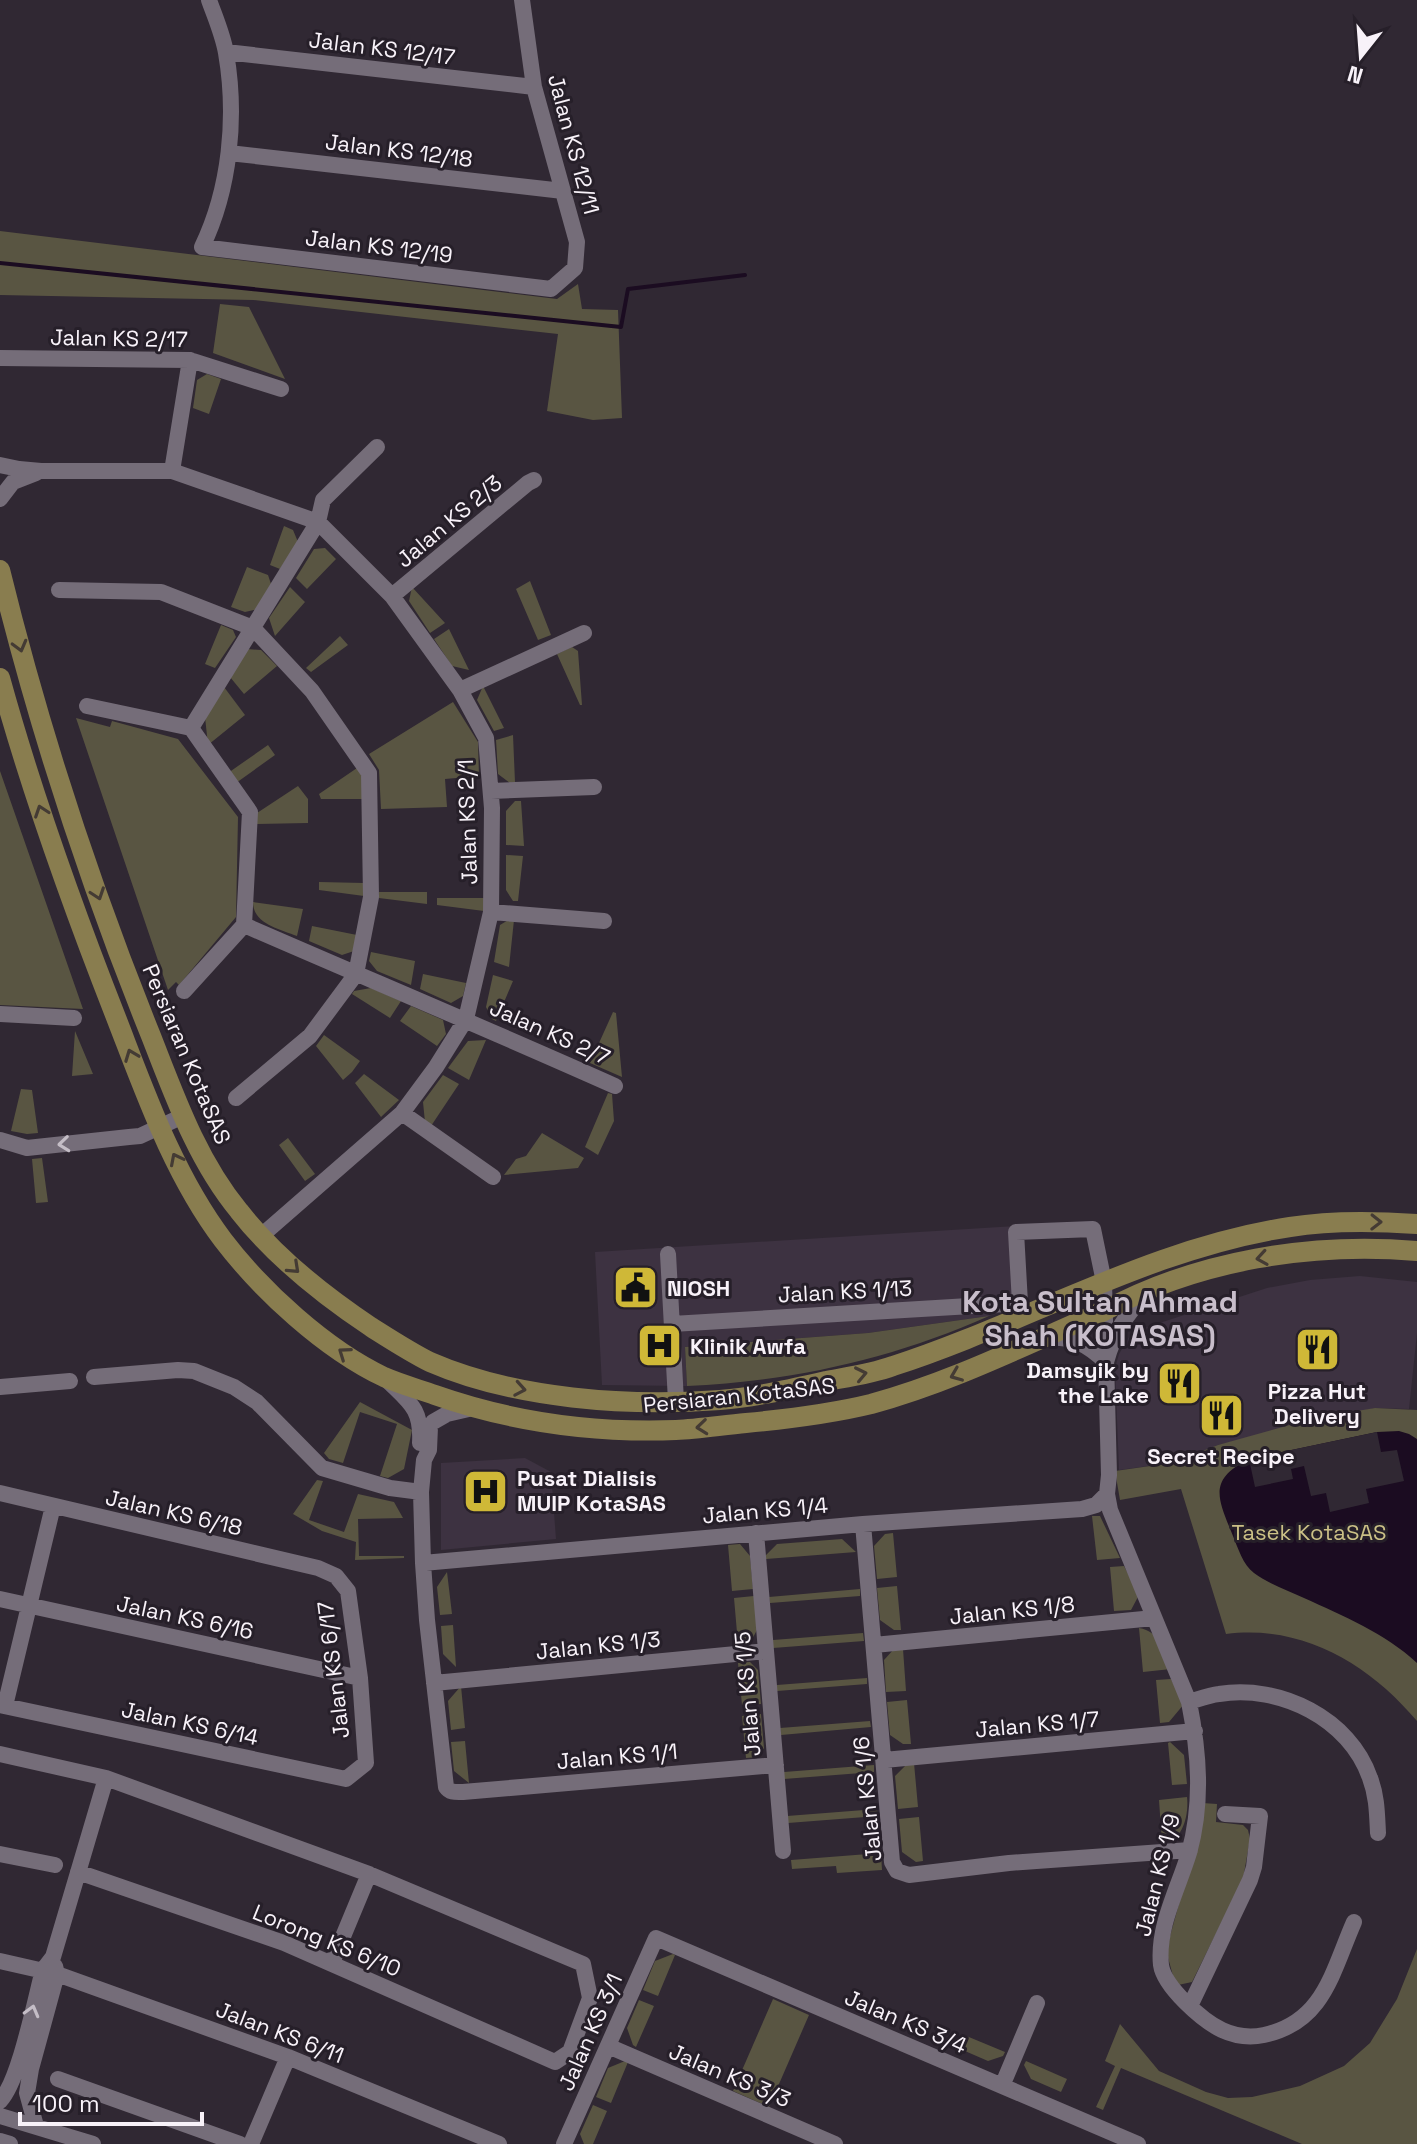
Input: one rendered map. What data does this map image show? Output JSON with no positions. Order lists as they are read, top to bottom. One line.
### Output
{"streets":{"main road":["Persiaran KotaSAS"],"street":["Jalan KS 12/17","Jalan KS 12/11","Jalan KS 12/18","Jalan KS 12/19","Jalan KS 2/17","Jalan KS 2/3","Jalan KS 2/1","Jalan KS 2/7","Jalan KS 1/13","Jalan KS 1/4","Jalan KS 6/18","Jalan KS 1/8","Jalan KS 6/16","Jalan KS 1/3","Jalan KS 6/17","Jalan KS 1/5","Jalan KS 6/14","Jalan KS 1/7","Jalan KS 1/1","Jalan KS 1/6","Jalan KS 1/9","Lorong KS 6/10","Jalan KS 3/4","Jalan KS 6/11","Jalan KS 3/1","Jalan KS 3/3"]},"crossings":[["Jalan KS 12/17","Jalan KS 12/11"],["Jalan KS 12/11","Jalan KS 12/18"],["Jalan KS 12/11","Jalan KS 12/19"],["Jalan KS 12/18","Jalan KS 12/19"],["Jalan KS 2/3","Jalan KS 2/1"],["Jalan KS 2/1","Jalan KS 2/7"],["Jalan KS 2/1","Persiaran KotaSAS"],["Persiaran KotaSAS","Jalan KS 1/9"],["Jalan KS 1/13","Jalan KS 1/9"],["Jalan KS 1/4","Jalan KS 1/5"],["Jalan KS 1/4","Jalan KS 1/6"],["Jalan KS 1/4","Jalan KS 1/9"],["Jalan KS 6/18","Jalan KS 6/17"],["Jalan KS 1/8","Jalan KS 1/6"],["Jalan KS 1/8","Jalan KS 1/9"],["Jalan KS 6/16","Jalan KS 6/17"],["Jalan KS 1/3","Jalan KS 1/5"],["Jalan KS 1/3","Jalan KS 1/1"],["Jalan KS 6/17","Jalan KS 6/14"],["Jalan KS 1/5","Jalan KS 1/1"],["Jalan KS 1/7","Jalan KS 1/6"],["Jalan KS 1/7","Jalan KS 1/9"],["Jalan KS 1/6","Jalan KS 1/9"],["Jalan KS 3/4","Jalan KS 3/1"],["Jalan KS 3/1","Jalan KS 3/3"]],"districts":["Kota Sultan Ahmad Shah (KOTASAS)"],"parks":["Tasek KotaSAS"],"places":{"public building":["NIOSH"],"hospital":["Klinik Awfa","Pusat Dialisis MUIP KotaSAS"],"restaurant":["Pizza Hut Delivery","Damsyik by the Lake","Secret Recipe"]},"scale_bar":"100 m","north":"bottom"}
